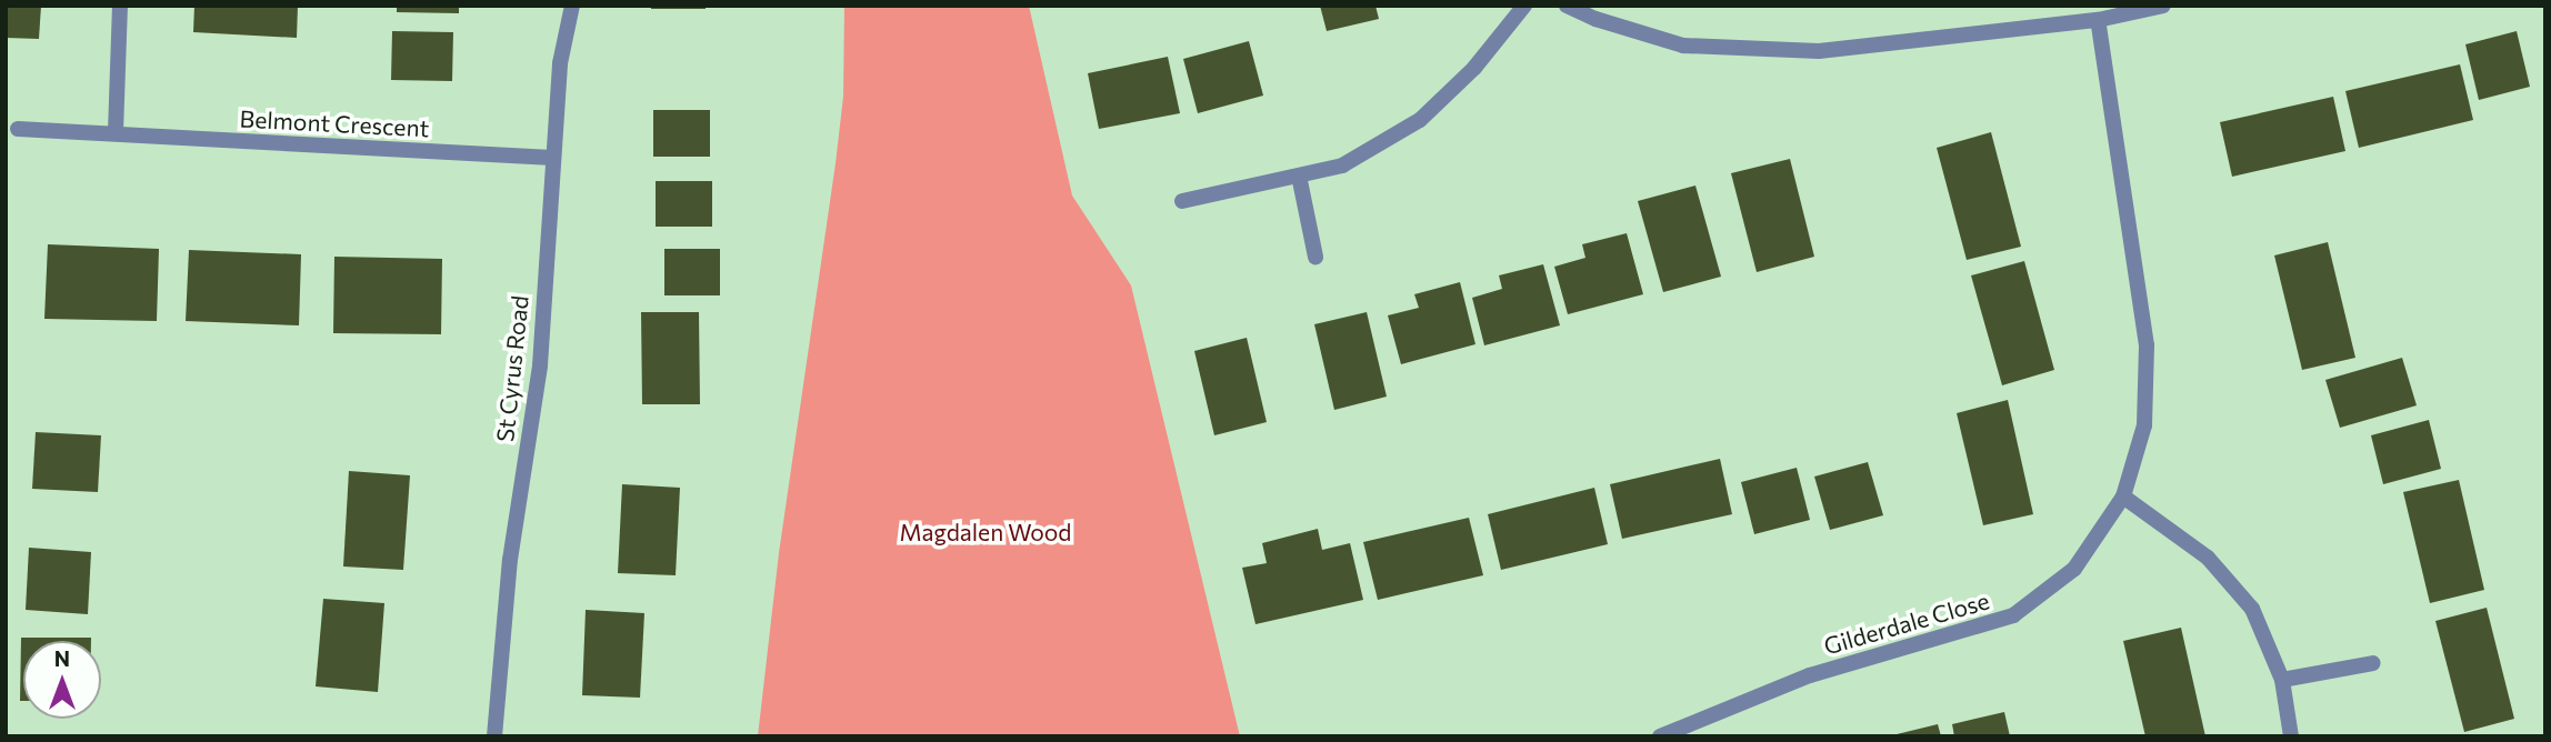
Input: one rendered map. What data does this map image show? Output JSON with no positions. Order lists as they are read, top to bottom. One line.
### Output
{"streets":{"street":["Belmont Crescent","St Cyrus Road","Gilderdale Close"]},"crossings":[["Belmont Crescent","St Cyrus Road"]],"parks":["Magdalen Wood"],"north":"top"}
